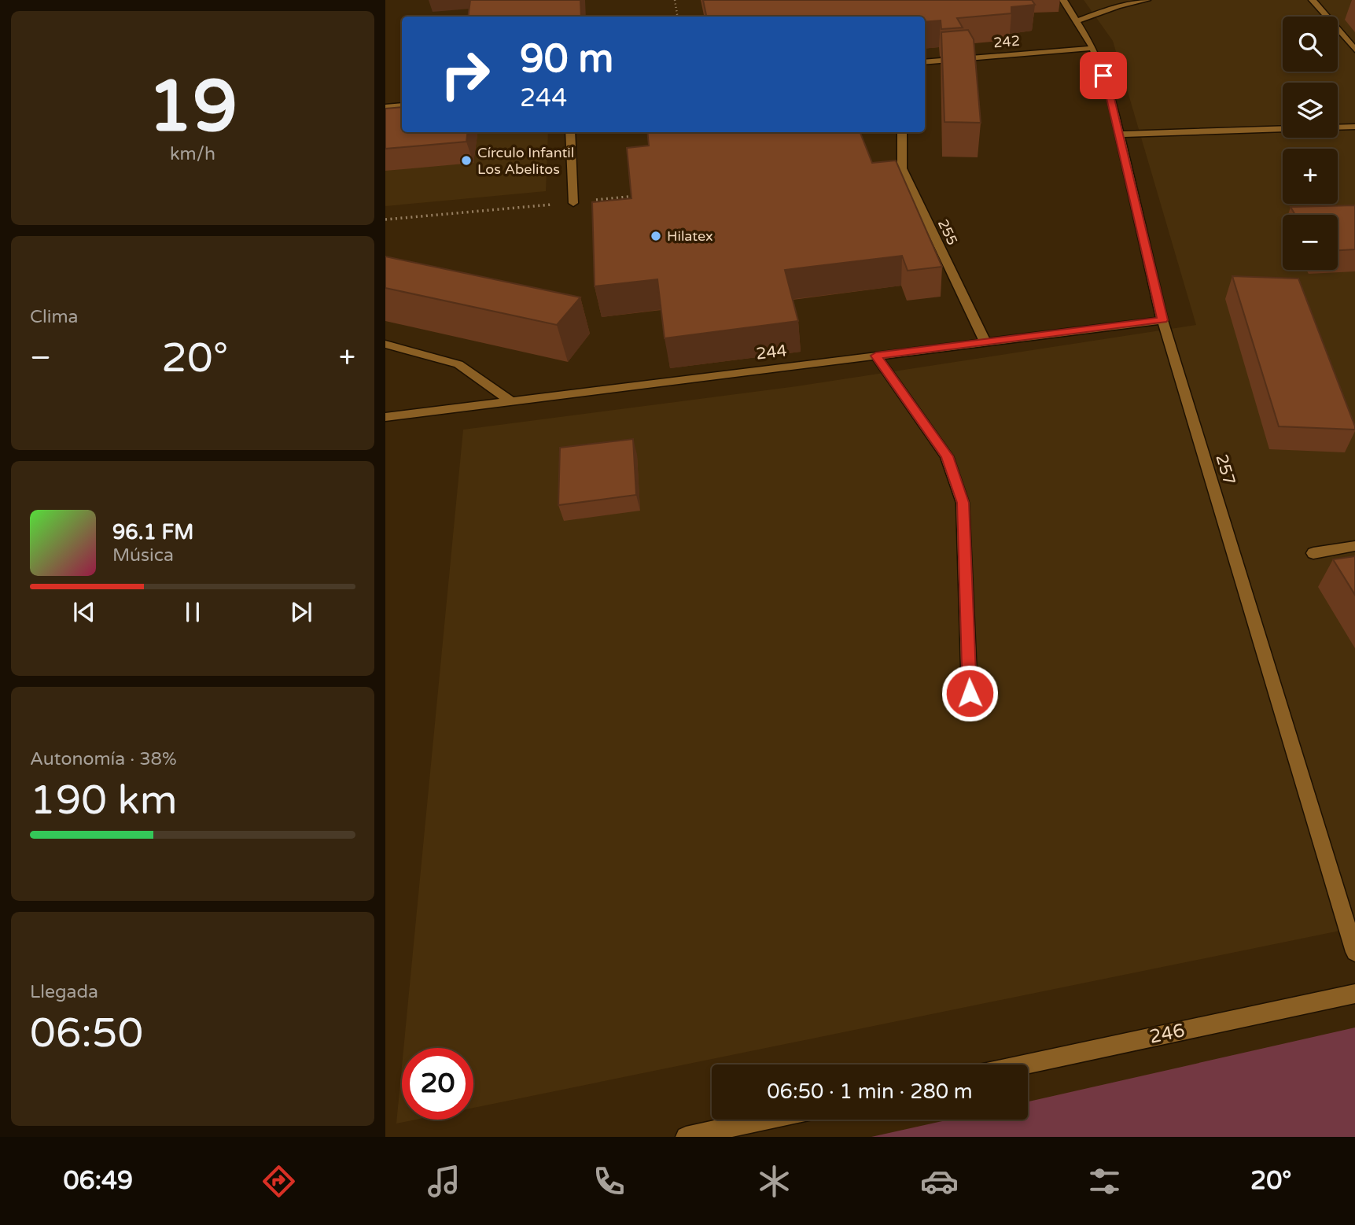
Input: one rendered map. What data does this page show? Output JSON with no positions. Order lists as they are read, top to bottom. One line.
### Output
{"streets":{"street":["242","255","244","257","246"]},"crossings":[["242","257"],["255","244"],["244","257"]],"places":["Círculo Infantil Los Abelitos","Hilatex"],"page":{"tile":[["19","km/h"],"Clima",["Autonomía · 38%","190 km"],["Llegada","06:50"]],"map_buttons":["+","−"],"turn":["90 m","244"],"heat":["−","20°","+"],"song":["96.1 FM","Música"],"limit":"20","trip":"06:50 · 1 min · 280 m","tabs":["06:49","20°"]}}
